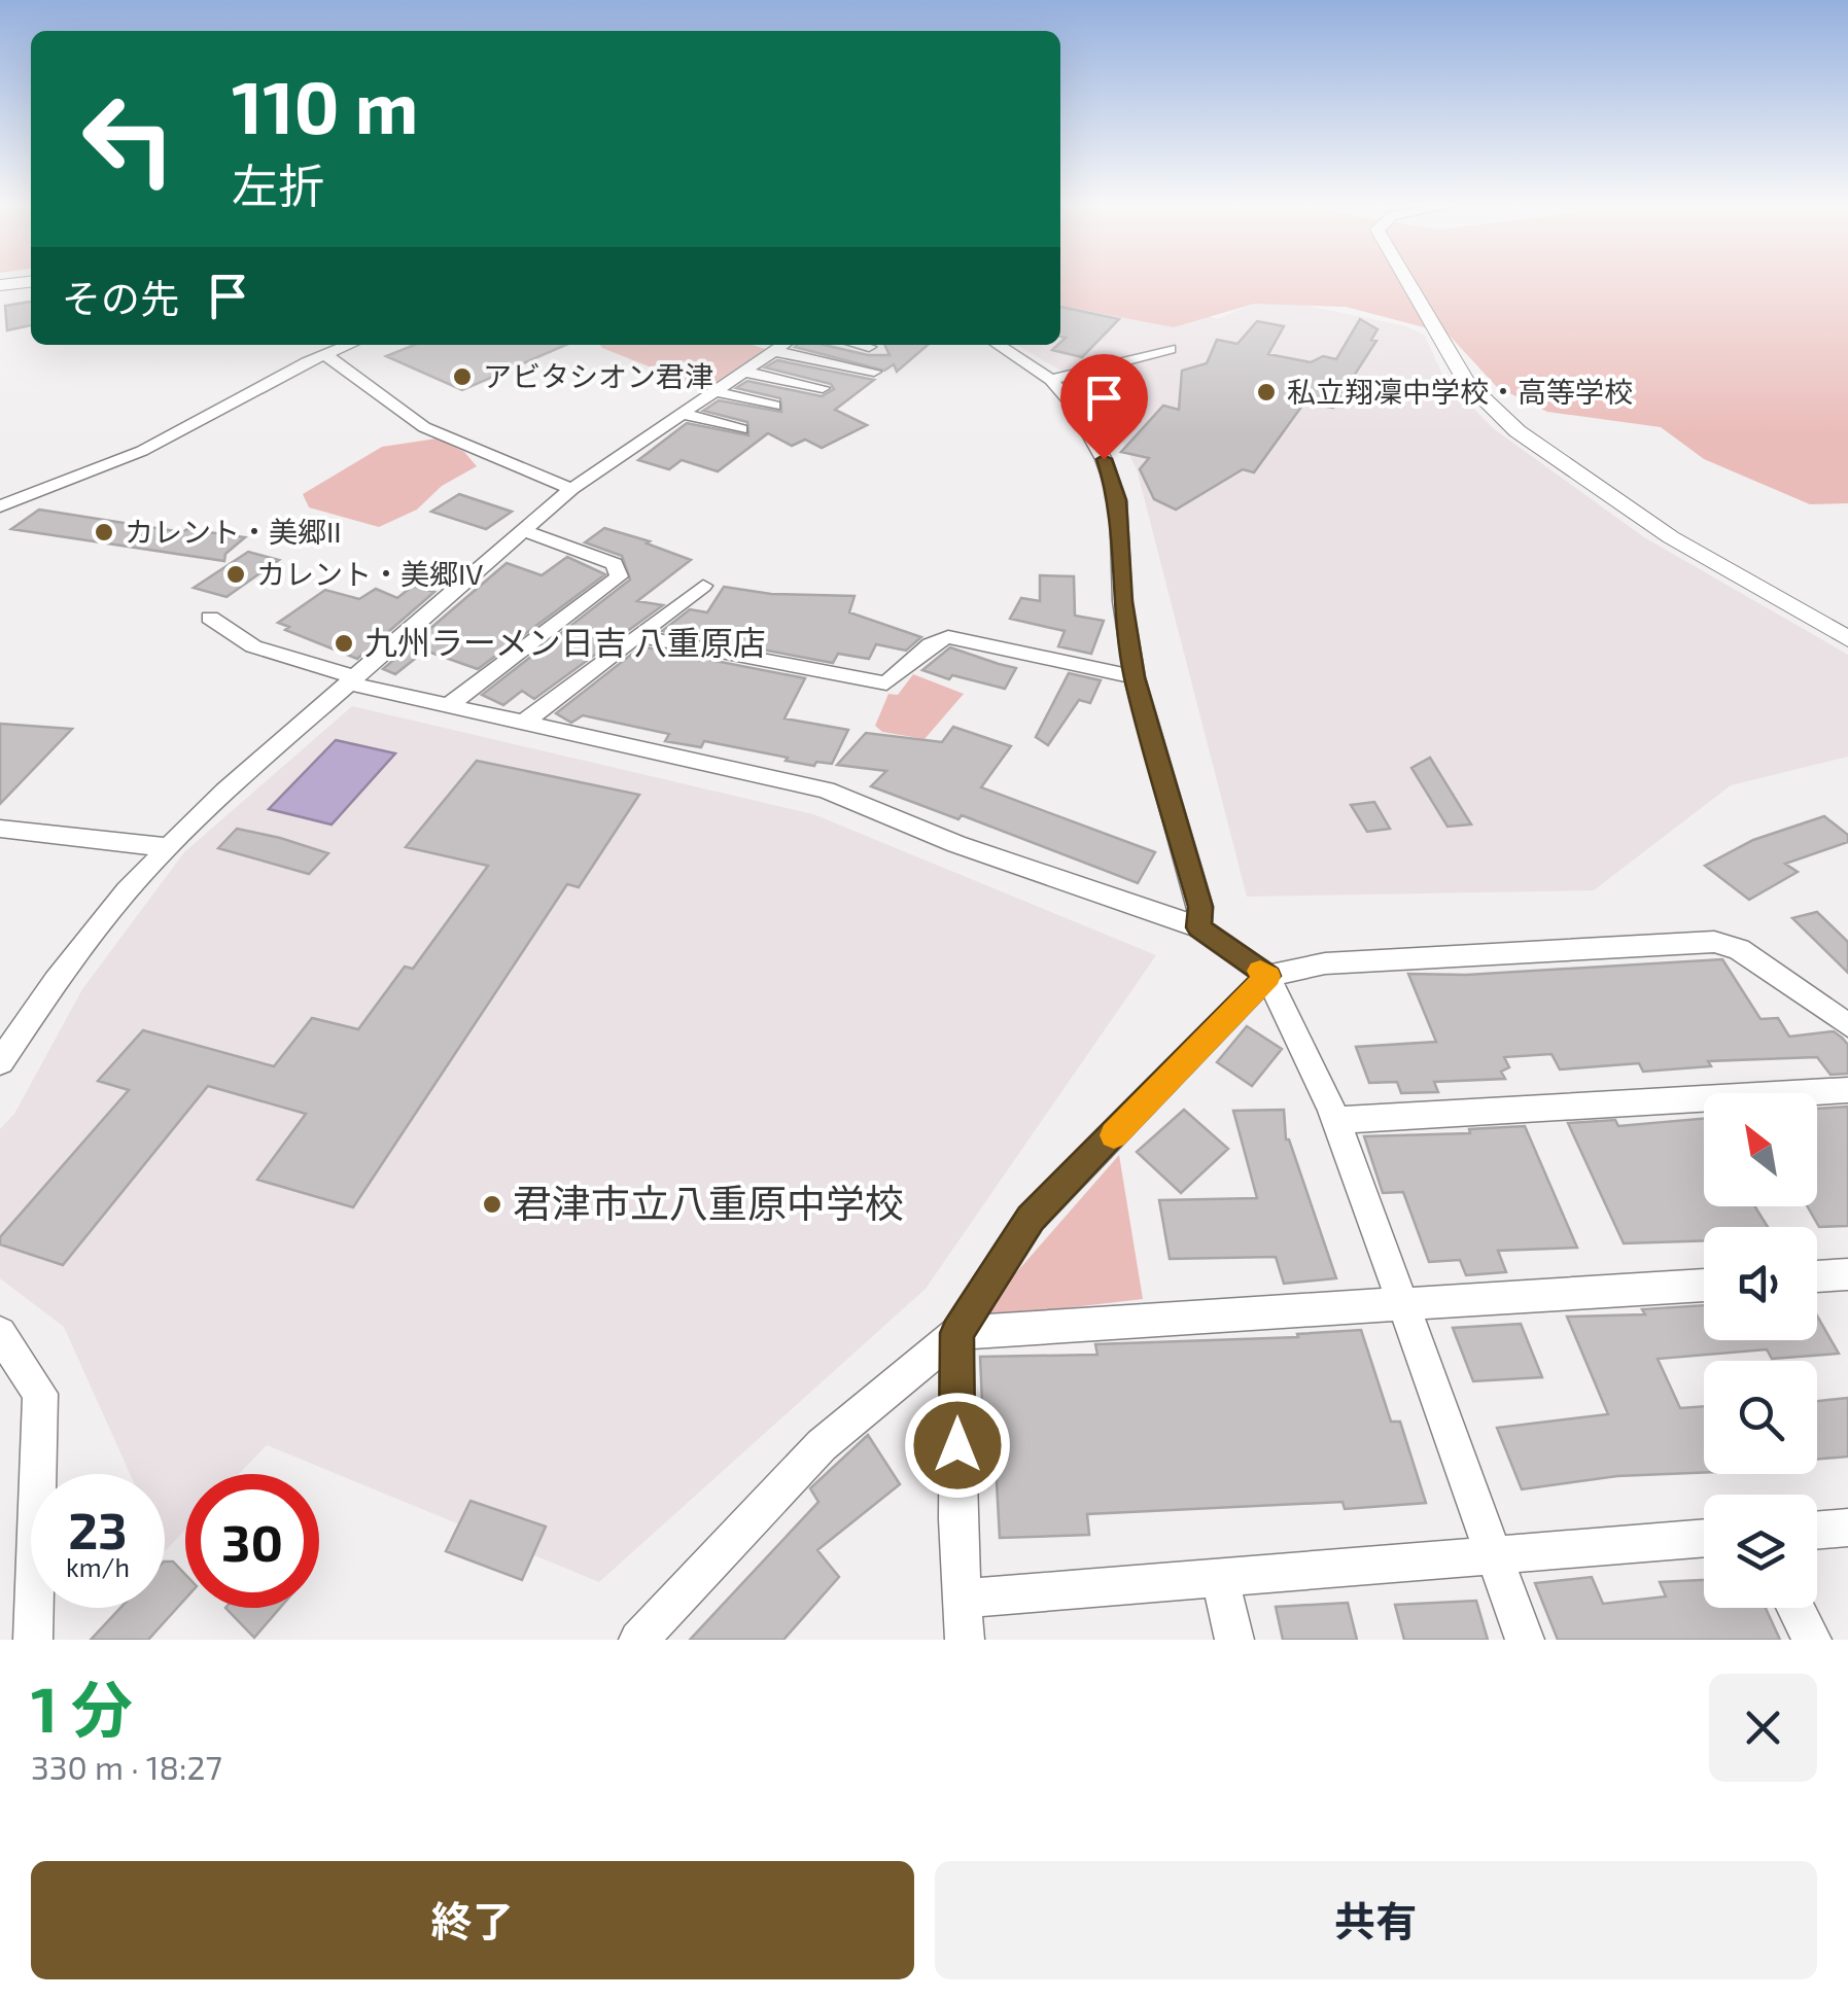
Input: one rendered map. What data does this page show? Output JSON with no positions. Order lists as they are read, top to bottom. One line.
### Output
{"places":["アビタシオン君津","私立翔凜中学校・高等学校","カレント・美郷II","カレント・美郷IV","九州ラーメン日吉 八重原店","君津市立八重原中学校"],"north":"top left","page":{"turn":["110 m","左折"],"then":"その先","speed":"23 km/h","limit":"30","heading":["1 分","330 m · 18:27"],"buttons":["終了","共有"]}}
